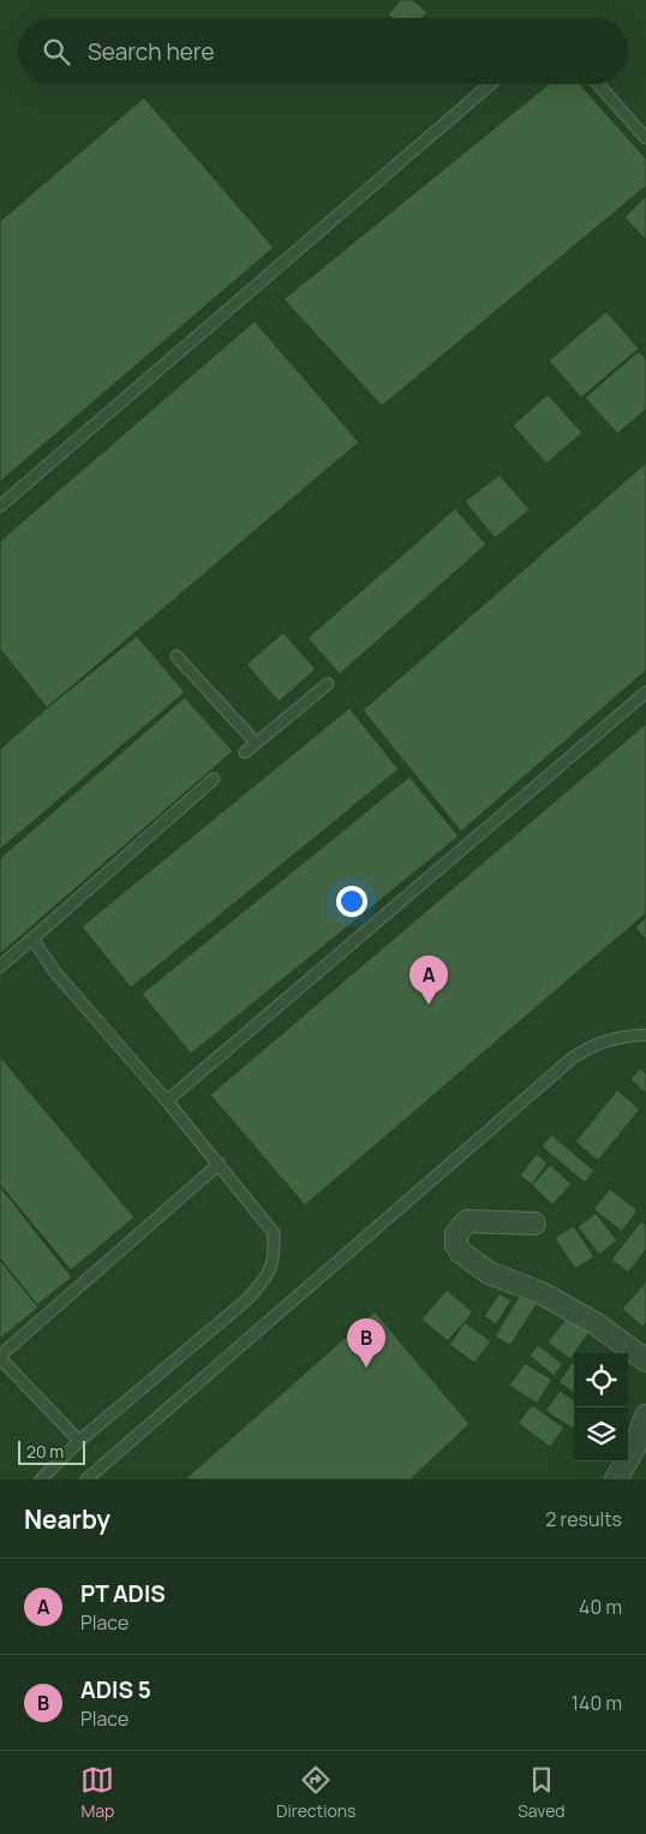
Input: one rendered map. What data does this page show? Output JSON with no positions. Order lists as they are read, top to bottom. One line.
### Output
{"scale_bar":"20 m","page":{"search":"Search here","pins":["A","B"],"scale":"20 m","heading":["Nearby","2 results"],"list":[{"mark":"A","name":"PT ADIS","note":"Place","value":"40 m"},{"mark":"B","name":"ADIS 5","note":"Place","value":"140 m"}],"nav":["Map","Directions","Saved"]}}
